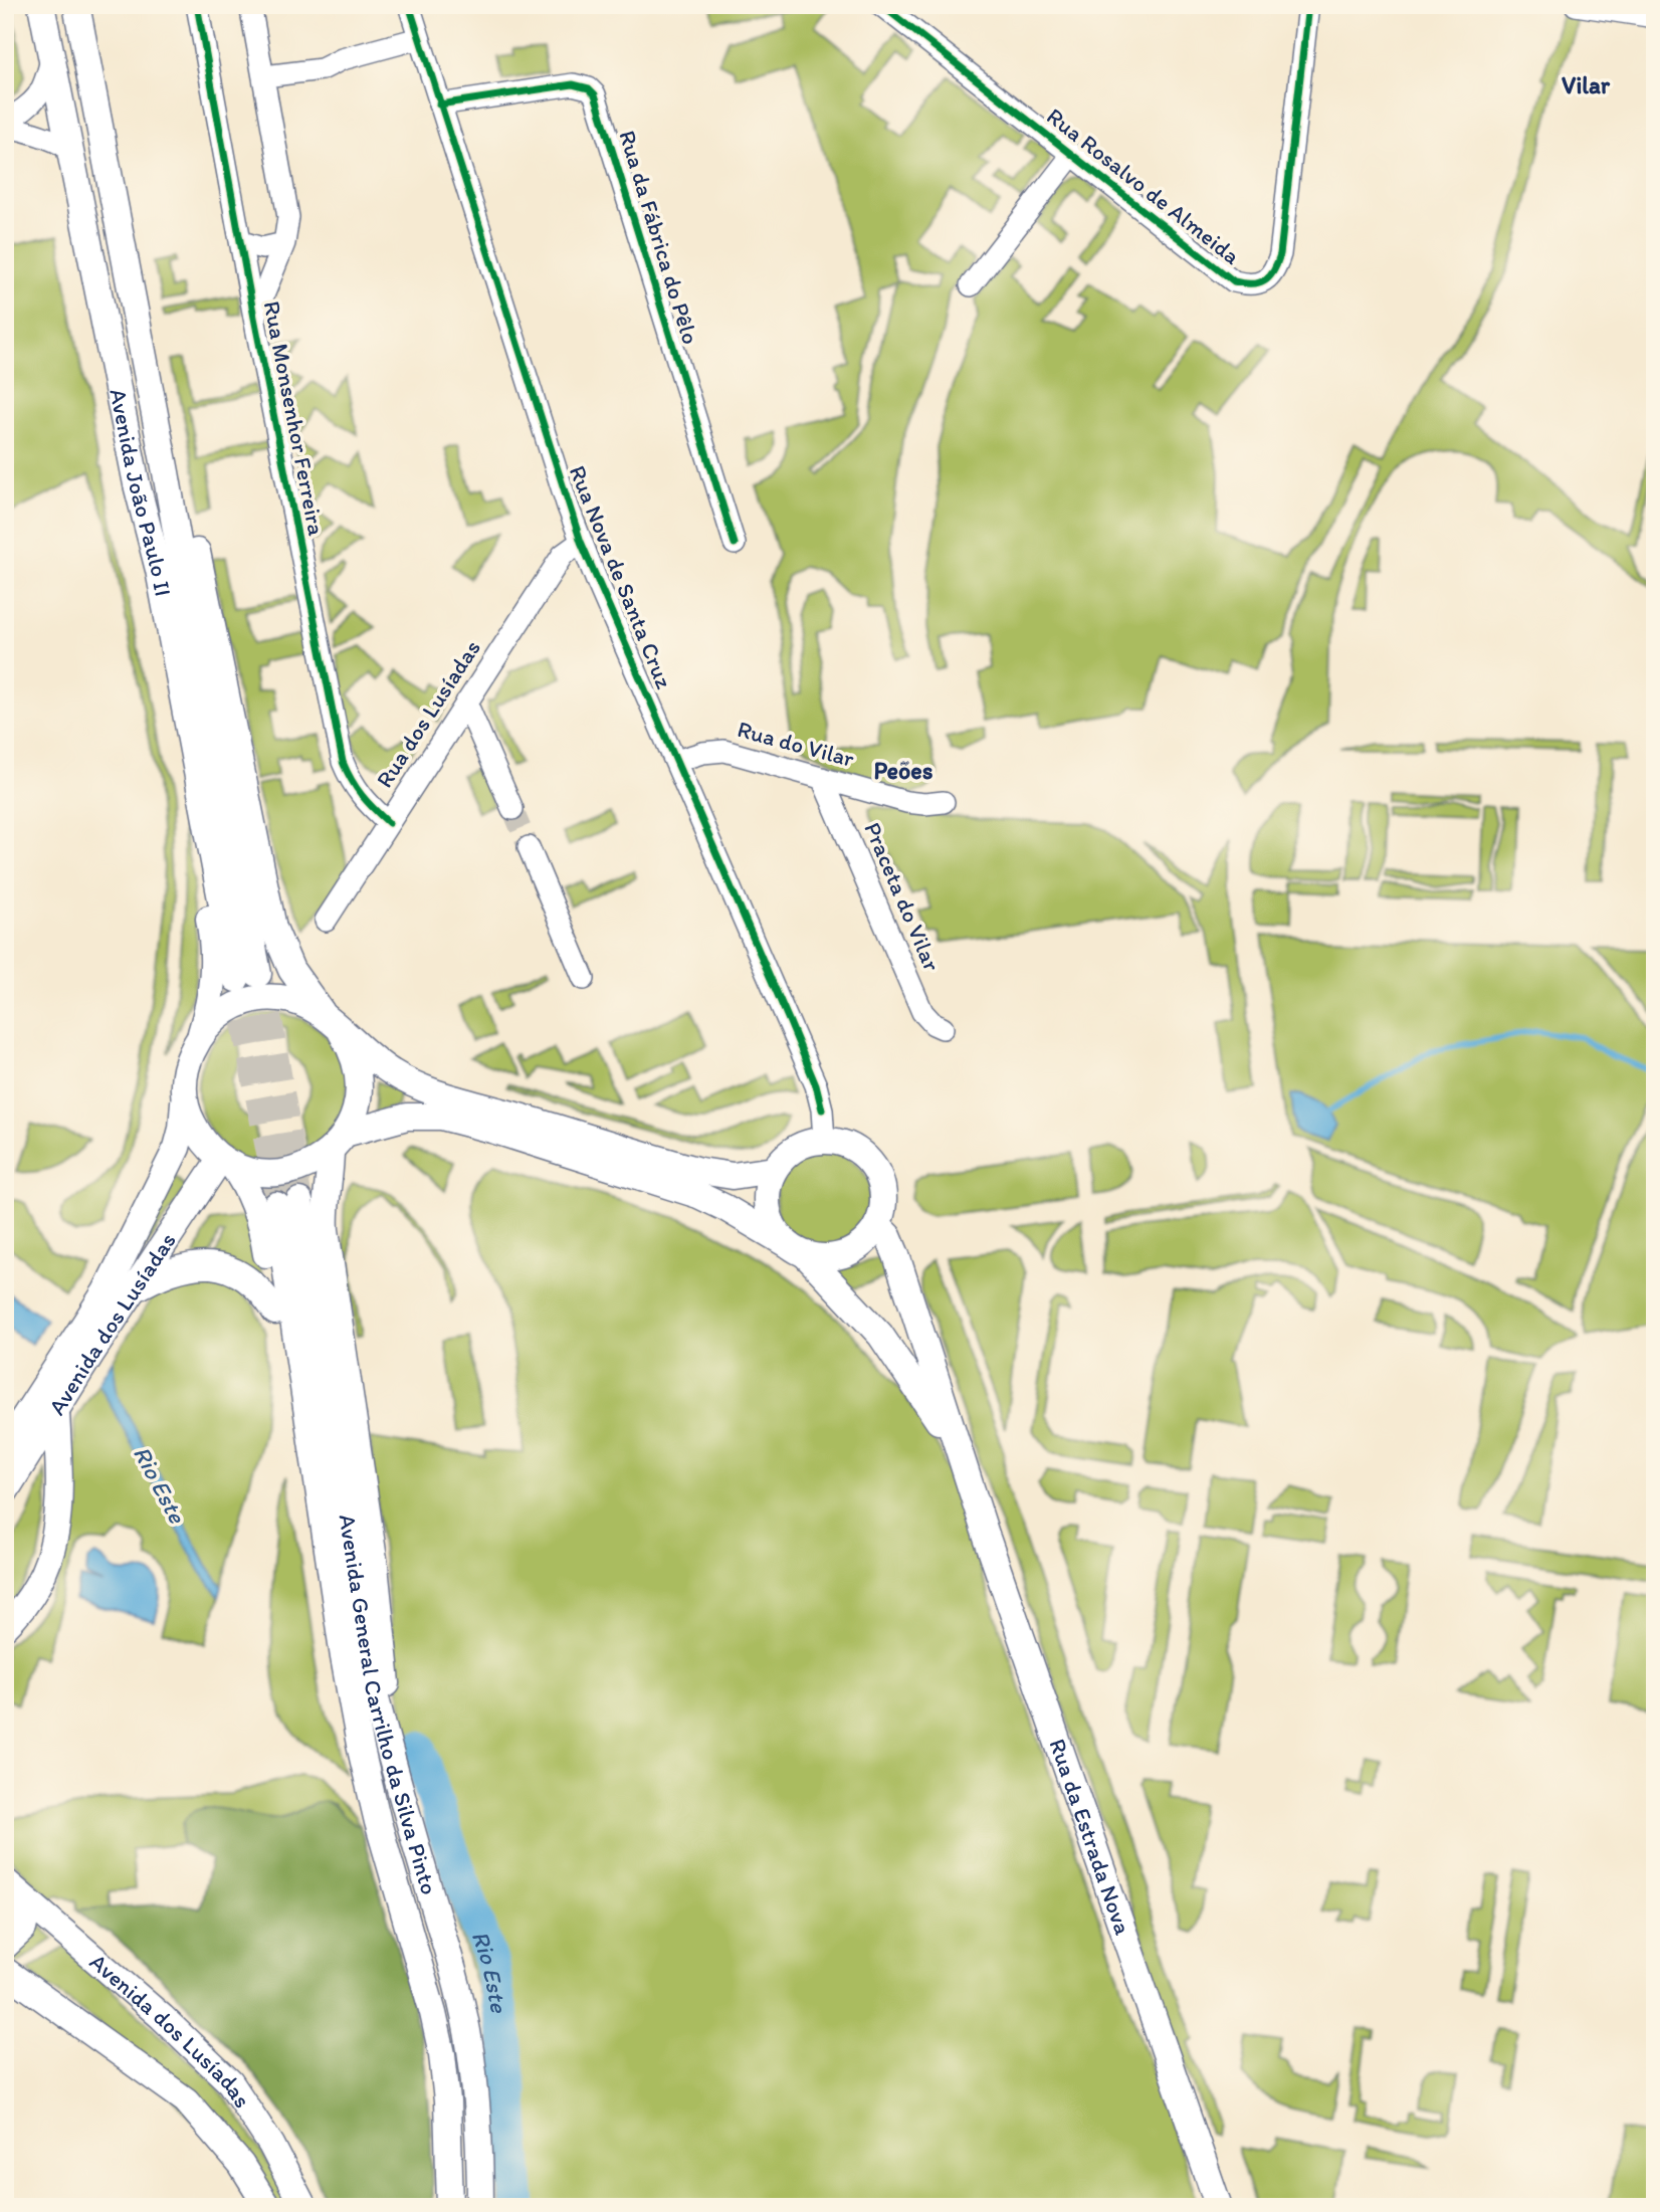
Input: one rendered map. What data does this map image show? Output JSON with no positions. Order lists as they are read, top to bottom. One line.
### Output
{"streets":{"main road":["Avenida João Paulo II","Avenida dos Lusíadas","Avenida General Carrilho da Silva Pinto","Rua da Estrada Nova"],"street":["Rua Rosalvo de Almeida","Rua da Fábrica do Pêlo","Rua Monsenhor Ferreira","Rua Nova de Santa Cruz","Rua dos Lusíadas","Rua do Vilar","Praceta do Vilar"]},"crossings":[["Rua da Fábrica do Pêlo","Rua Nova de Santa Cruz"],["Rua Monsenhor Ferreira","Rua dos Lusíadas"],["Rua Nova de Santa Cruz","Rua dos Lusíadas"],["Rua Nova de Santa Cruz","Rua do Vilar"],["Rua Nova de Santa Cruz","Rua da Estrada Nova"],["Rua do Vilar","Praceta do Vilar"]],"districts":["Vilar","Peões"],"water":["Rio Este"]}
